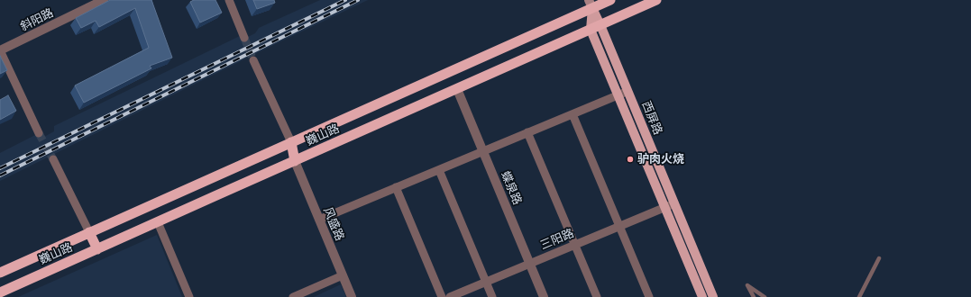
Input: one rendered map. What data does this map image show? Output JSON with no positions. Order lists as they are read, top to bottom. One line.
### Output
{"streets":{"highway":["巍山路"],"main road":["西屏路"],"street":["斜阳路","蝶泉路","风盛路","三阳路"]},"crossings":[["西屏路","巍山路"],["西屏路","三阳路"],["巍山路","蝶泉路"],["巍山路","风盛路"],["蝶泉路","三阳路"]],"places":["驴肉火烧"]}
